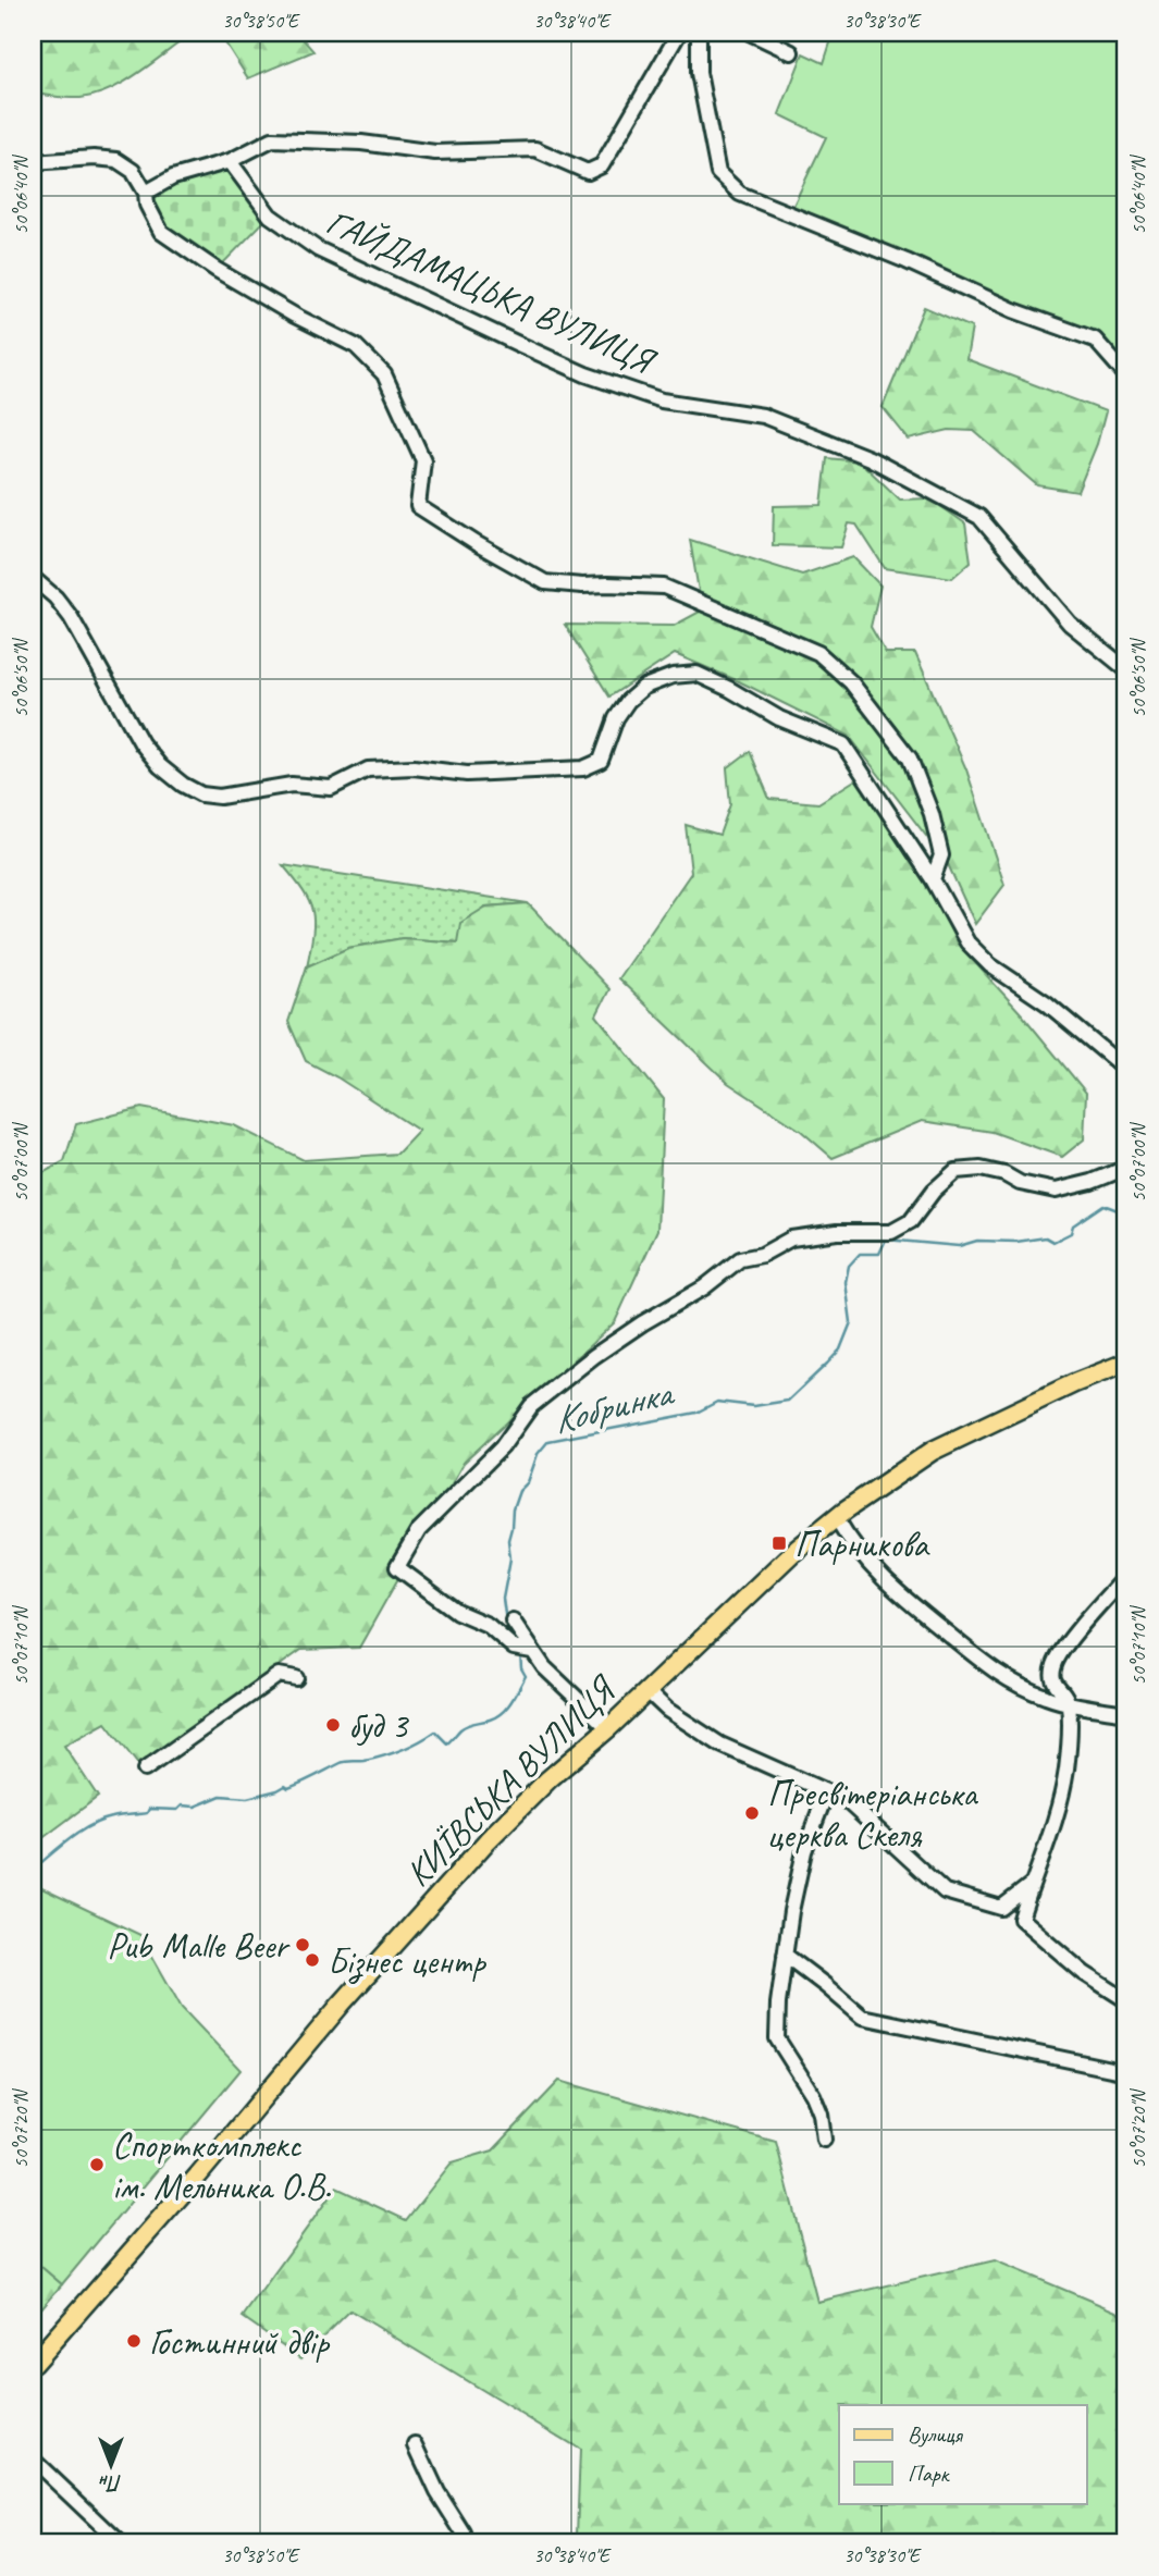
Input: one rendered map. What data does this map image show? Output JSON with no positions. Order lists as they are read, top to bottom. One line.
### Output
{"streets":{"main road":["КИЇВСЬКА ВУЛИЦЯ"],"street":["ГАЙДАМАЦЬКА ВУЛИЦЯ"]},"water":["Кобринка"],"places":{"transit":["Парникова"],"other":["буд 3","Пресвітеріанська церква Скеля","Pub Malle Beer","Бізнес центр","Спорткомплекс ім. Мельника О.В.","Гостинний двір"]},"legend":["Вулиця","Парк"],"north":"bottom","coordinates":["30°38'50\"E","30°38'40\"E","30°38'30\"E","50°06'40\"N","50°06'50\"N","50°07'00\"N","50°07'10\"N","50°07'20\"N"]}
